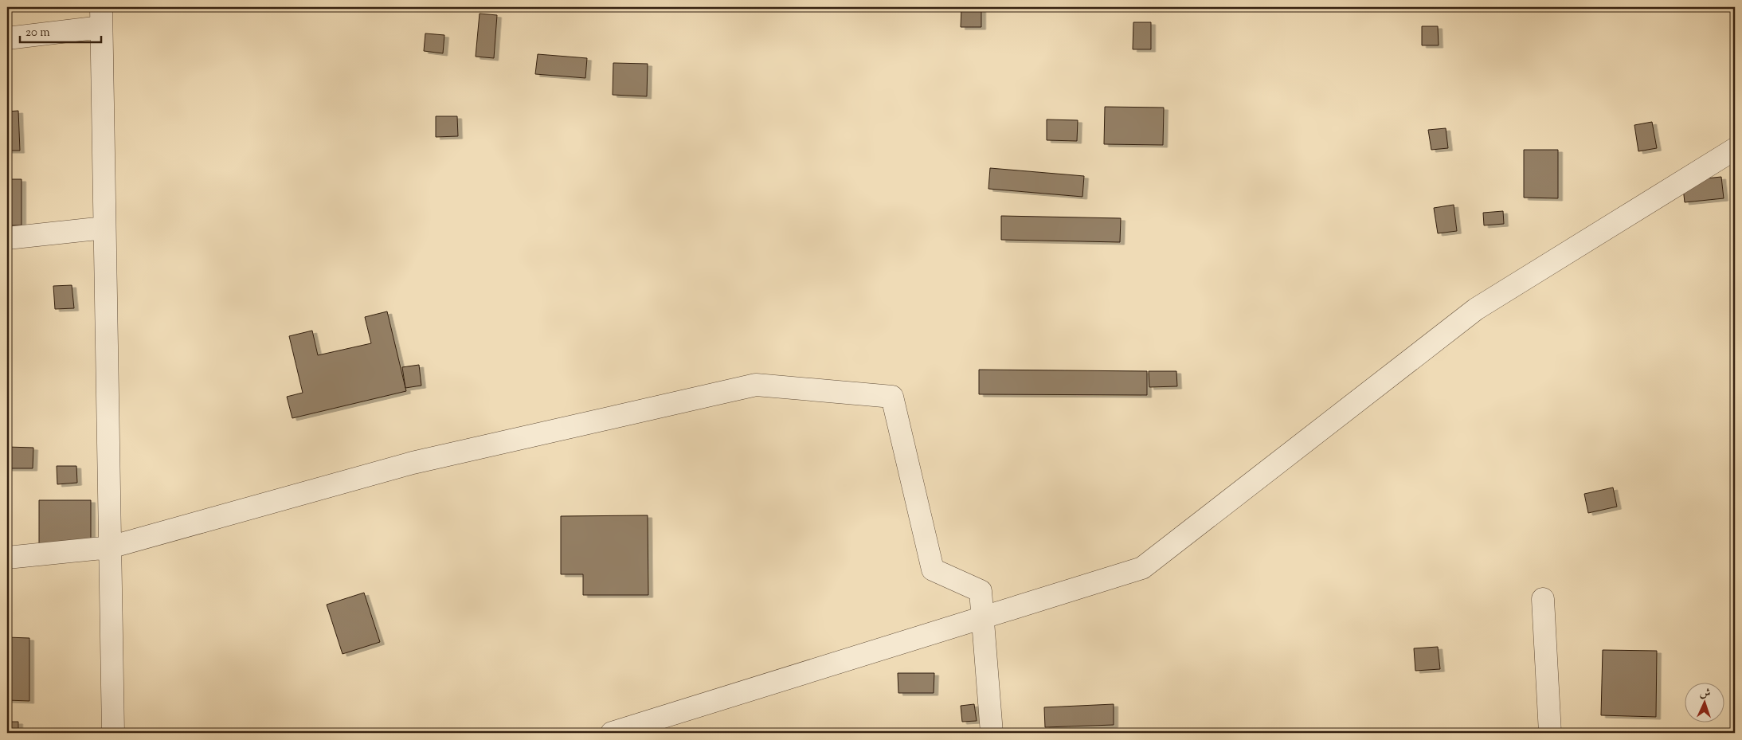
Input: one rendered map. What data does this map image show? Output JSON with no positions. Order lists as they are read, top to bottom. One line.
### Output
{"scale_bar":"20 m","north":"top"}
